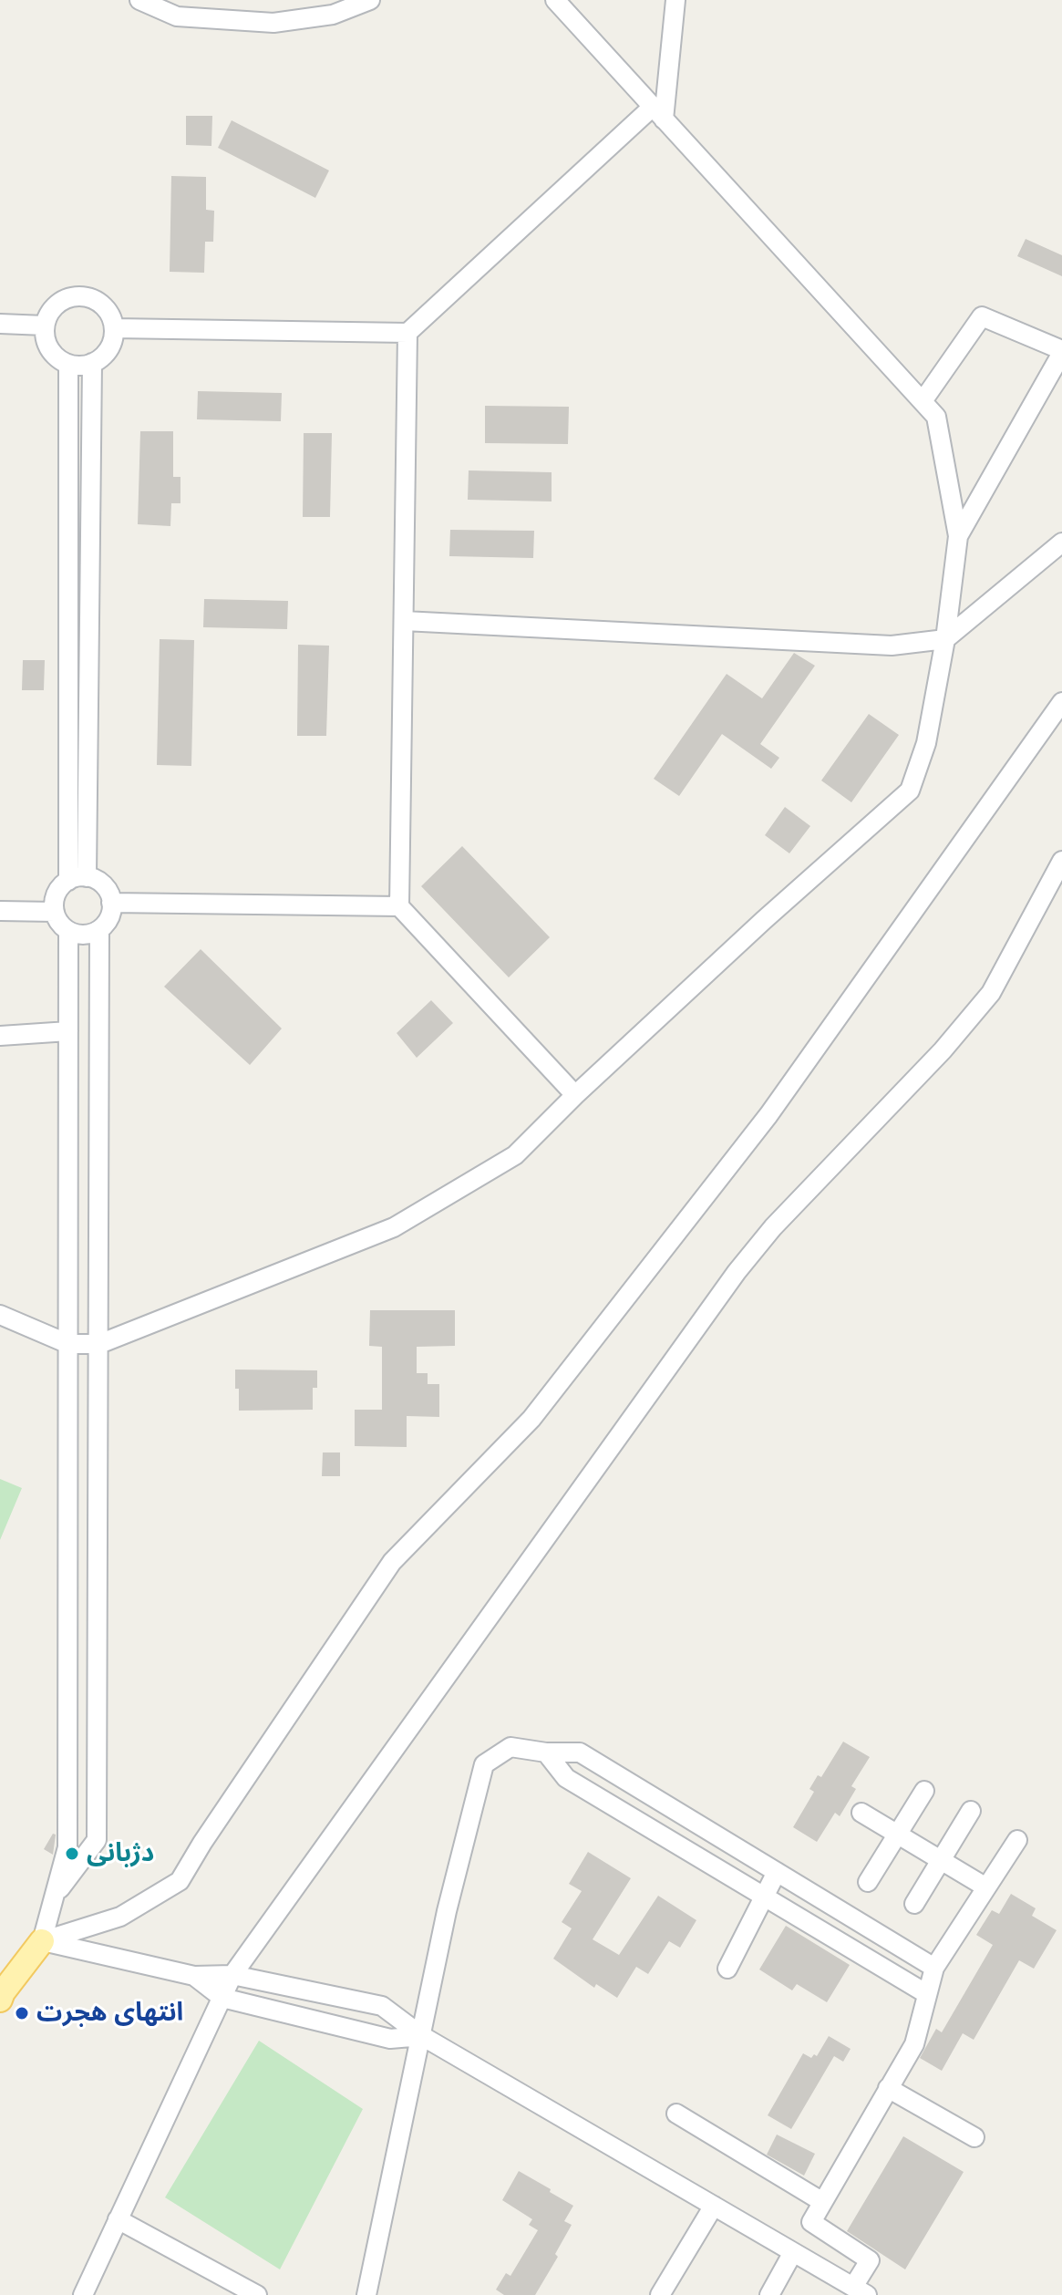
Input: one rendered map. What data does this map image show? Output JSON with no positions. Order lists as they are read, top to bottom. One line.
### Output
{"places":["دژبانی","انتهای هجرت"]}
